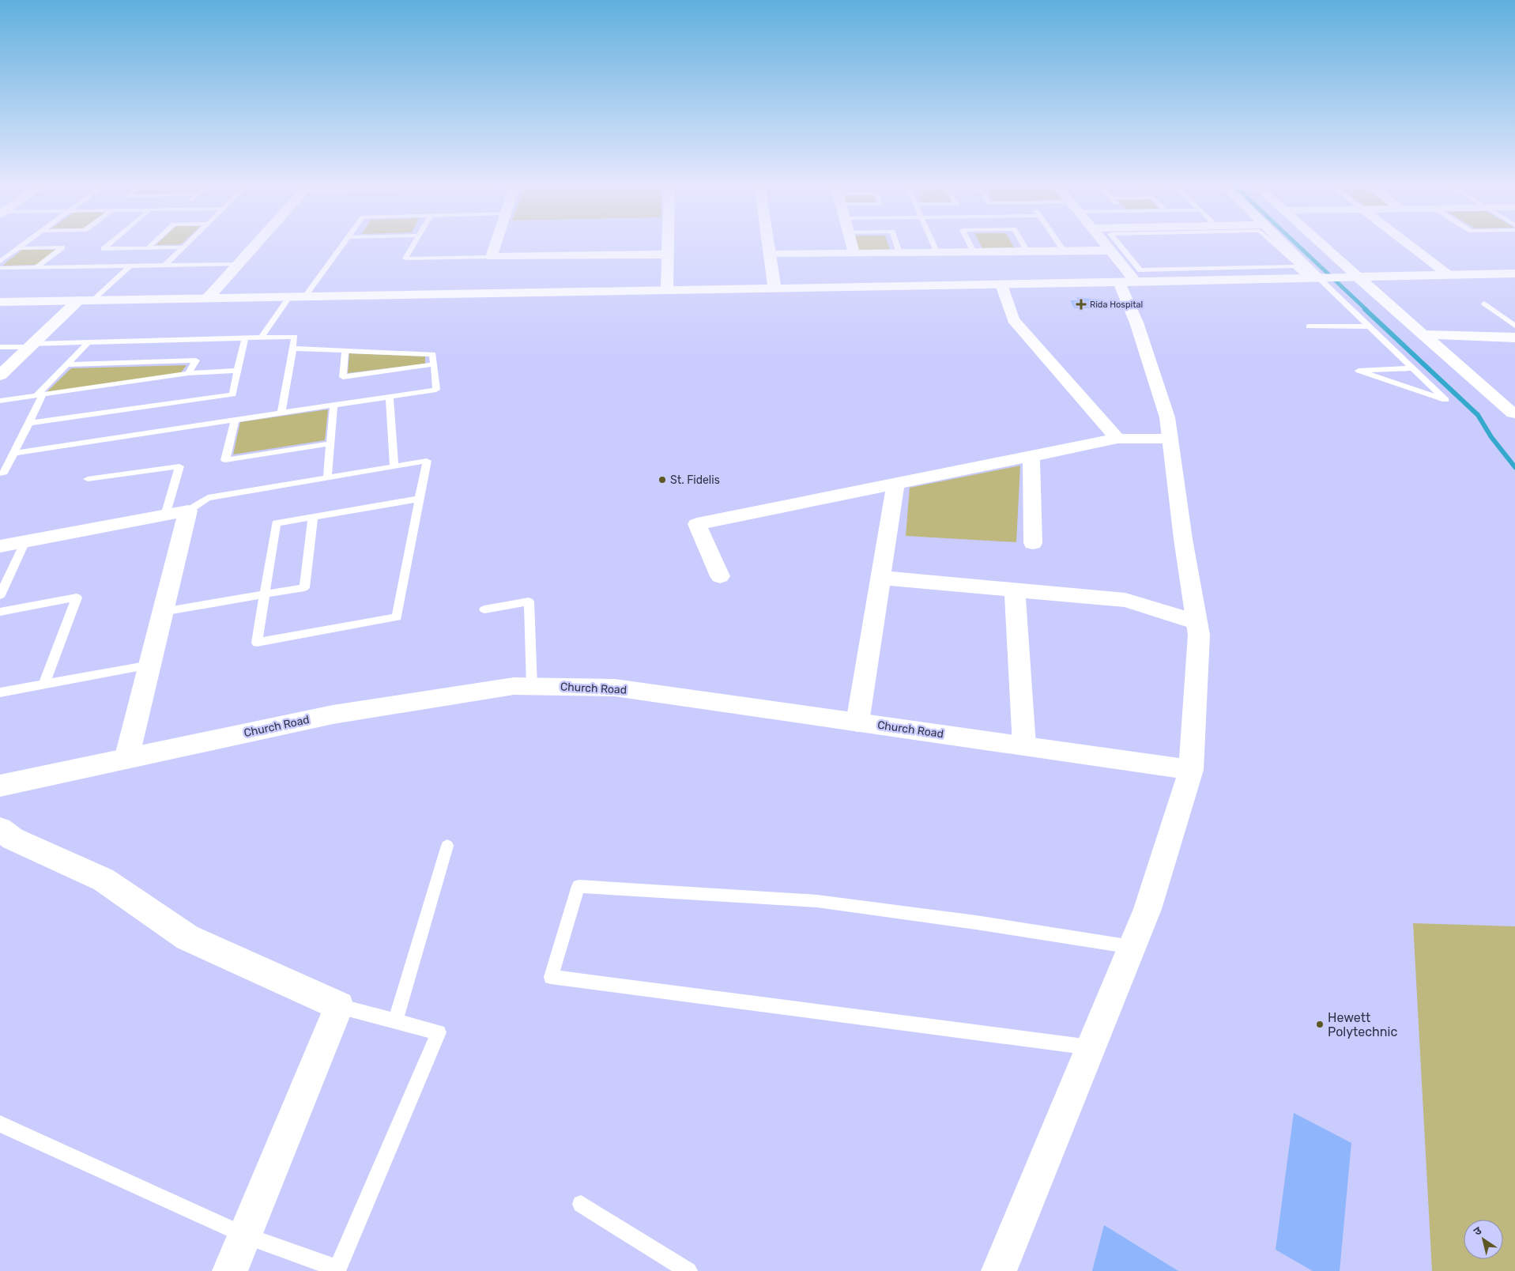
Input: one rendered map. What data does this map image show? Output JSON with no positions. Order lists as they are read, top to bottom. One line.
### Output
{"streets":{"street":["Church Road"]},"places":{"health":["Rida Hospital"],"other":["St. Fidelis","Hewett Polytechnic"]},"north":"top left"}
